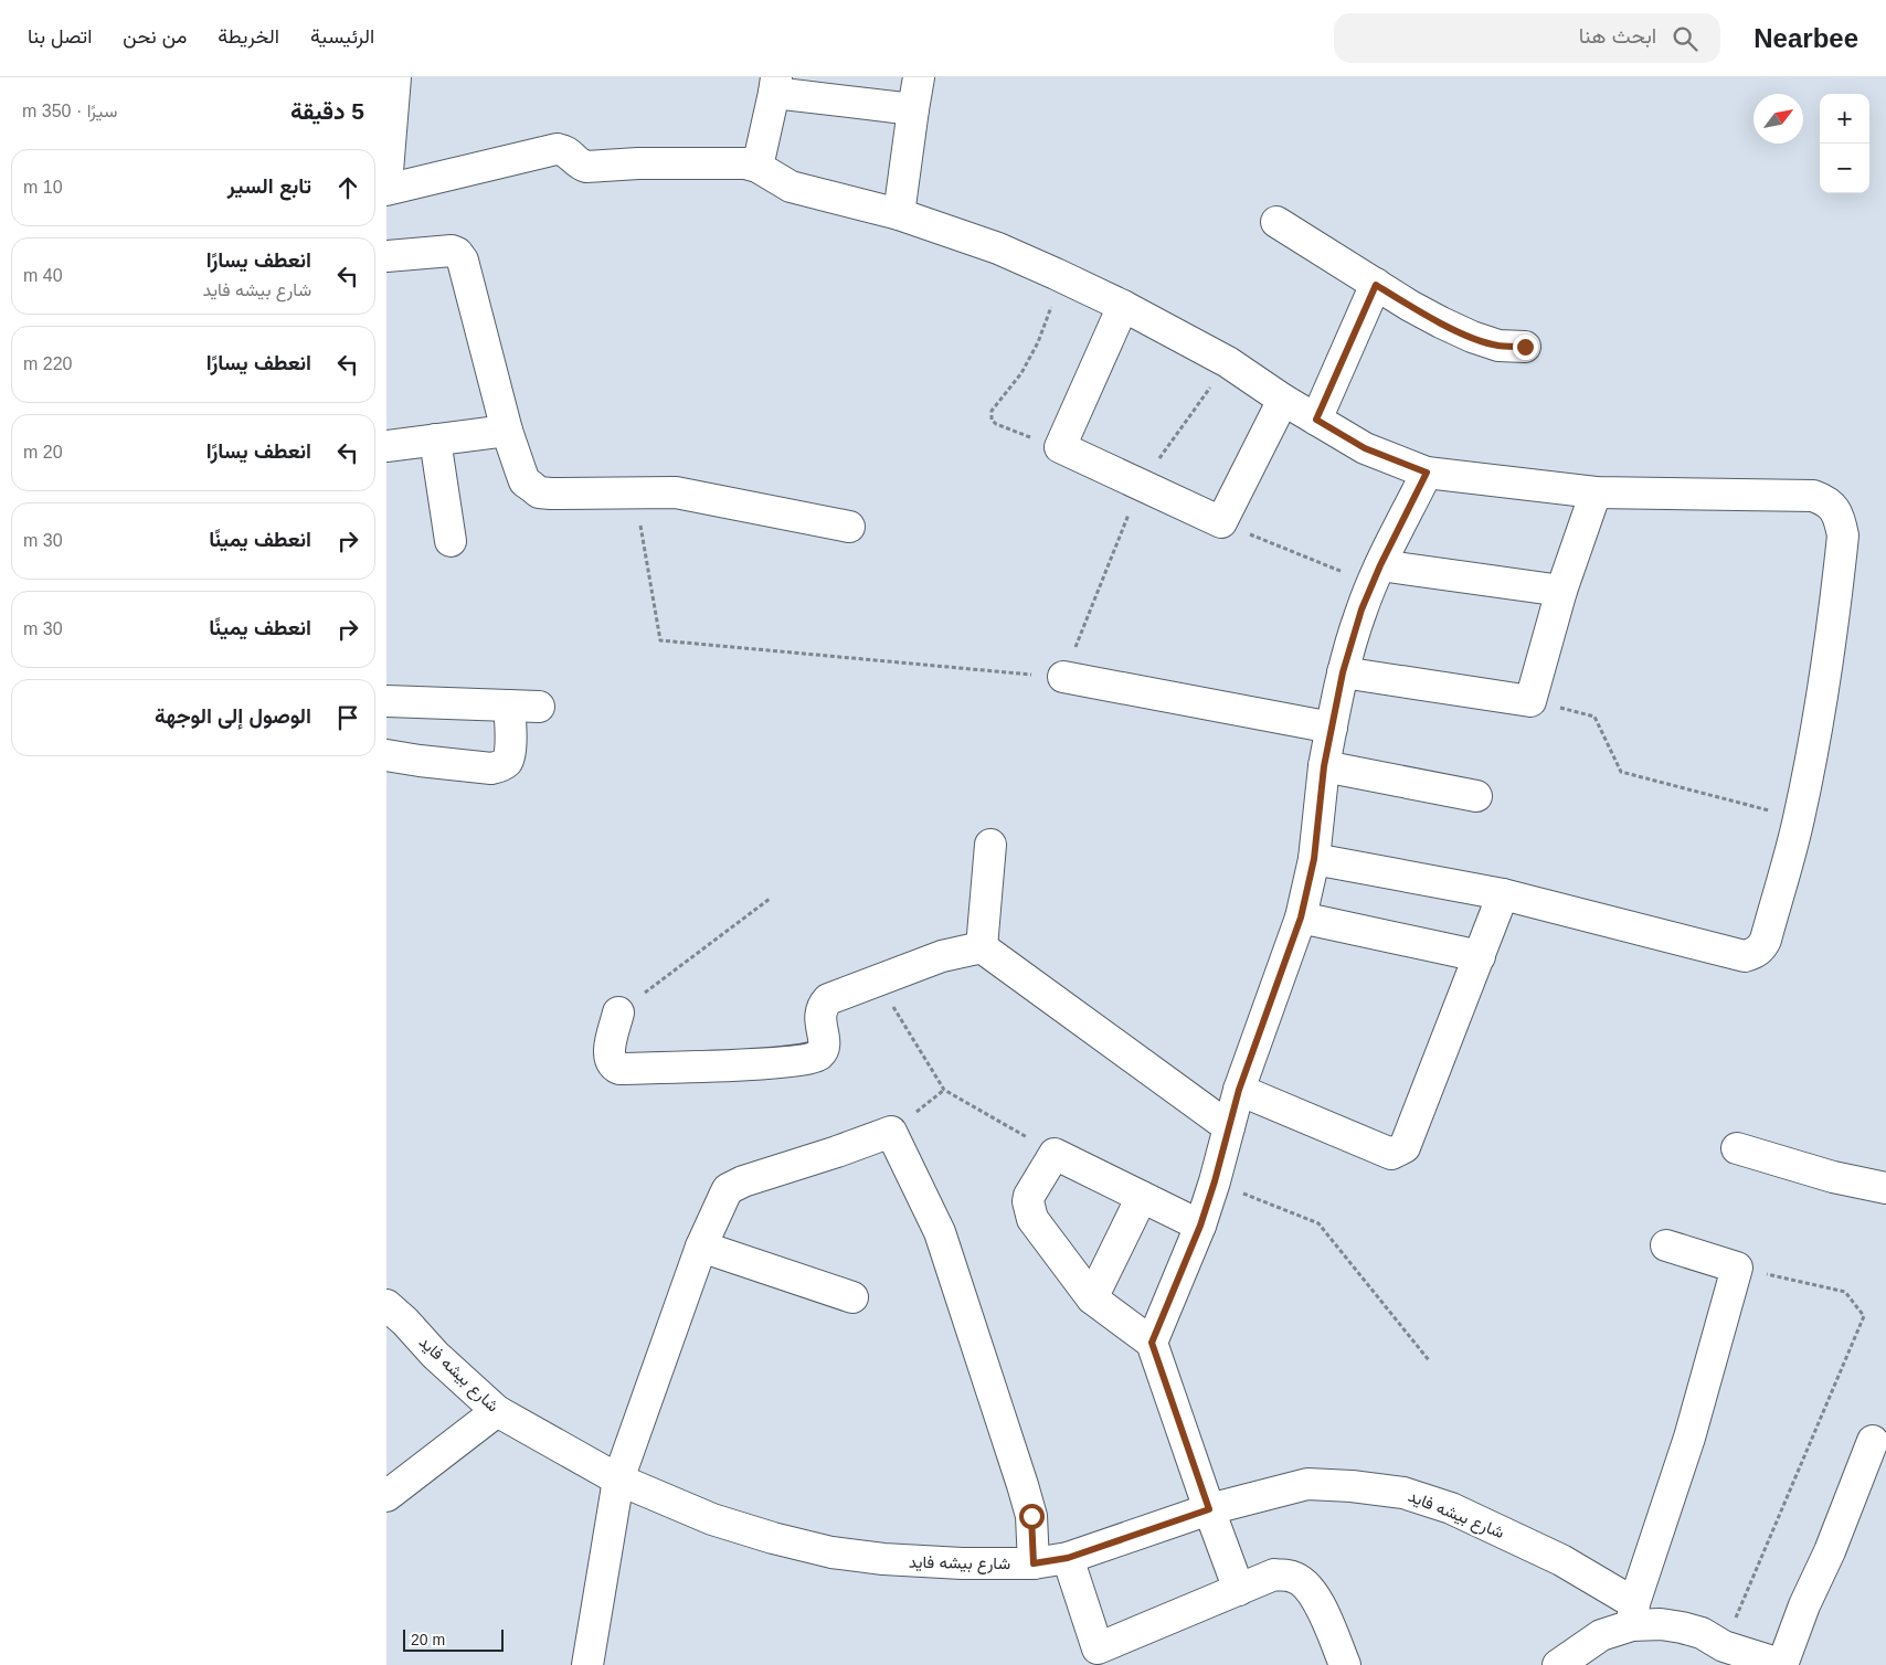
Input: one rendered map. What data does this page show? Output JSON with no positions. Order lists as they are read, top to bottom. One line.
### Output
{"streets":{"street":["شارع بيشه فايد"]},"scale_bar":"20 m","north":"top right","page":{"header":"Nearbee","search":"ابحث هنا","nav":["الرئيسية","الخريطة","من نحن","اتصل بنا"],"heading":["5 دقيقة","سيرًا · 350 m"],"map_buttons":["+","−"],"list":[["تابع السير","10 m"],["انعطف يسارًا","شارع بيشه فايد","40 m"],["انعطف يسارًا","220 m"],["انعطف يسارًا","20 m"],["انعطف يمينًا","30 m"],["انعطف يمينًا","30 m"],"الوصول إلى الوجهة"],"scale":"20 m"}}
